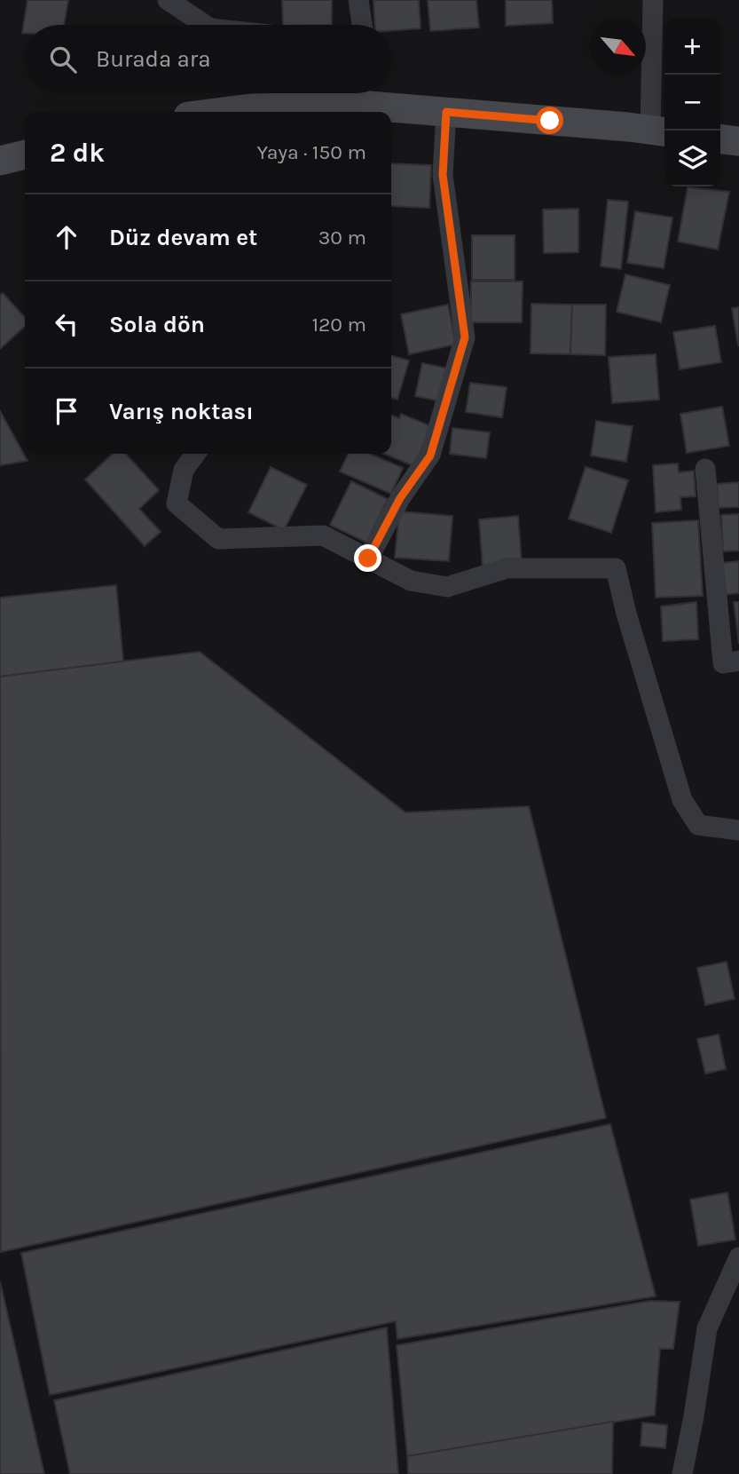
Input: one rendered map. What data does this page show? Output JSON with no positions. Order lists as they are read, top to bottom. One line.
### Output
{"north":"bottom right","page":{"map_buttons":["+","−"],"search":"Burada ara","heading":["2 dk","Yaya · 150 m"],"list":[["Düz devam et","30 m"],["Sola dön","120 m"],"Varış noktası"]}}
